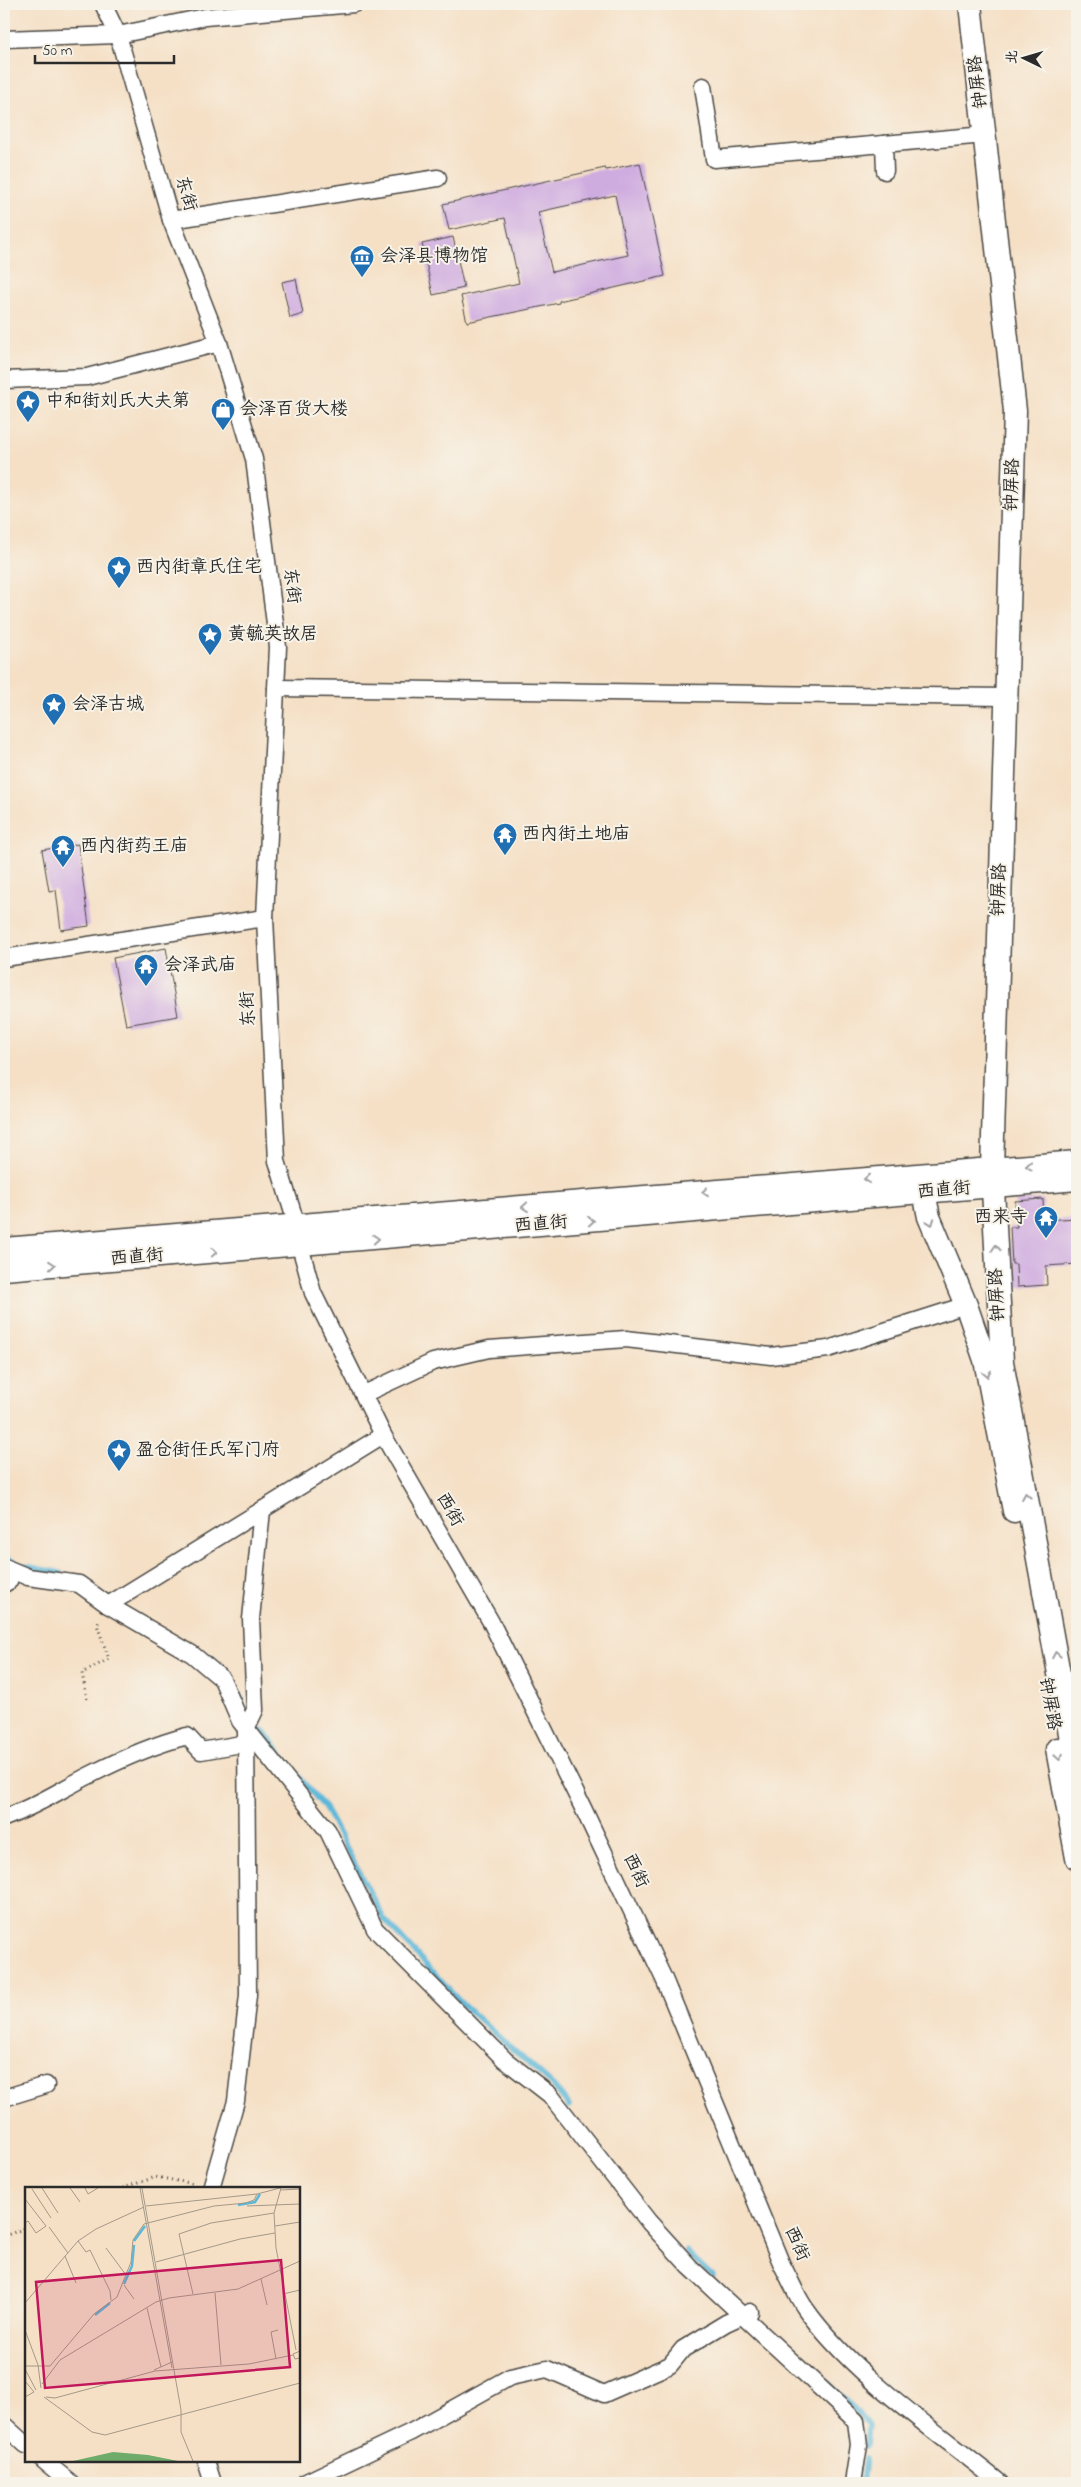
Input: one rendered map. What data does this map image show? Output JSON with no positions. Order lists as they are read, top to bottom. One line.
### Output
{"streets":{"street":["钟屏路","东街","西直街","西街"]},"crossings":[["钟屏路","西直街"],["东街","西直街"],["东街","西街"],["西直街","西街"]],"places":{"museum":["会泽县博物馆"],"place":["中和街刘氏大夫第","西内街章氏住宅","黄毓英故居","会泽古城","盈仓街任氏军门府"],"shop":["会泽百货大楼"],"temple":["西内街土地庙","西内街药王庙","会泽武庙","西来寺"]},"scale_bar":"50 m","north":"left"}
